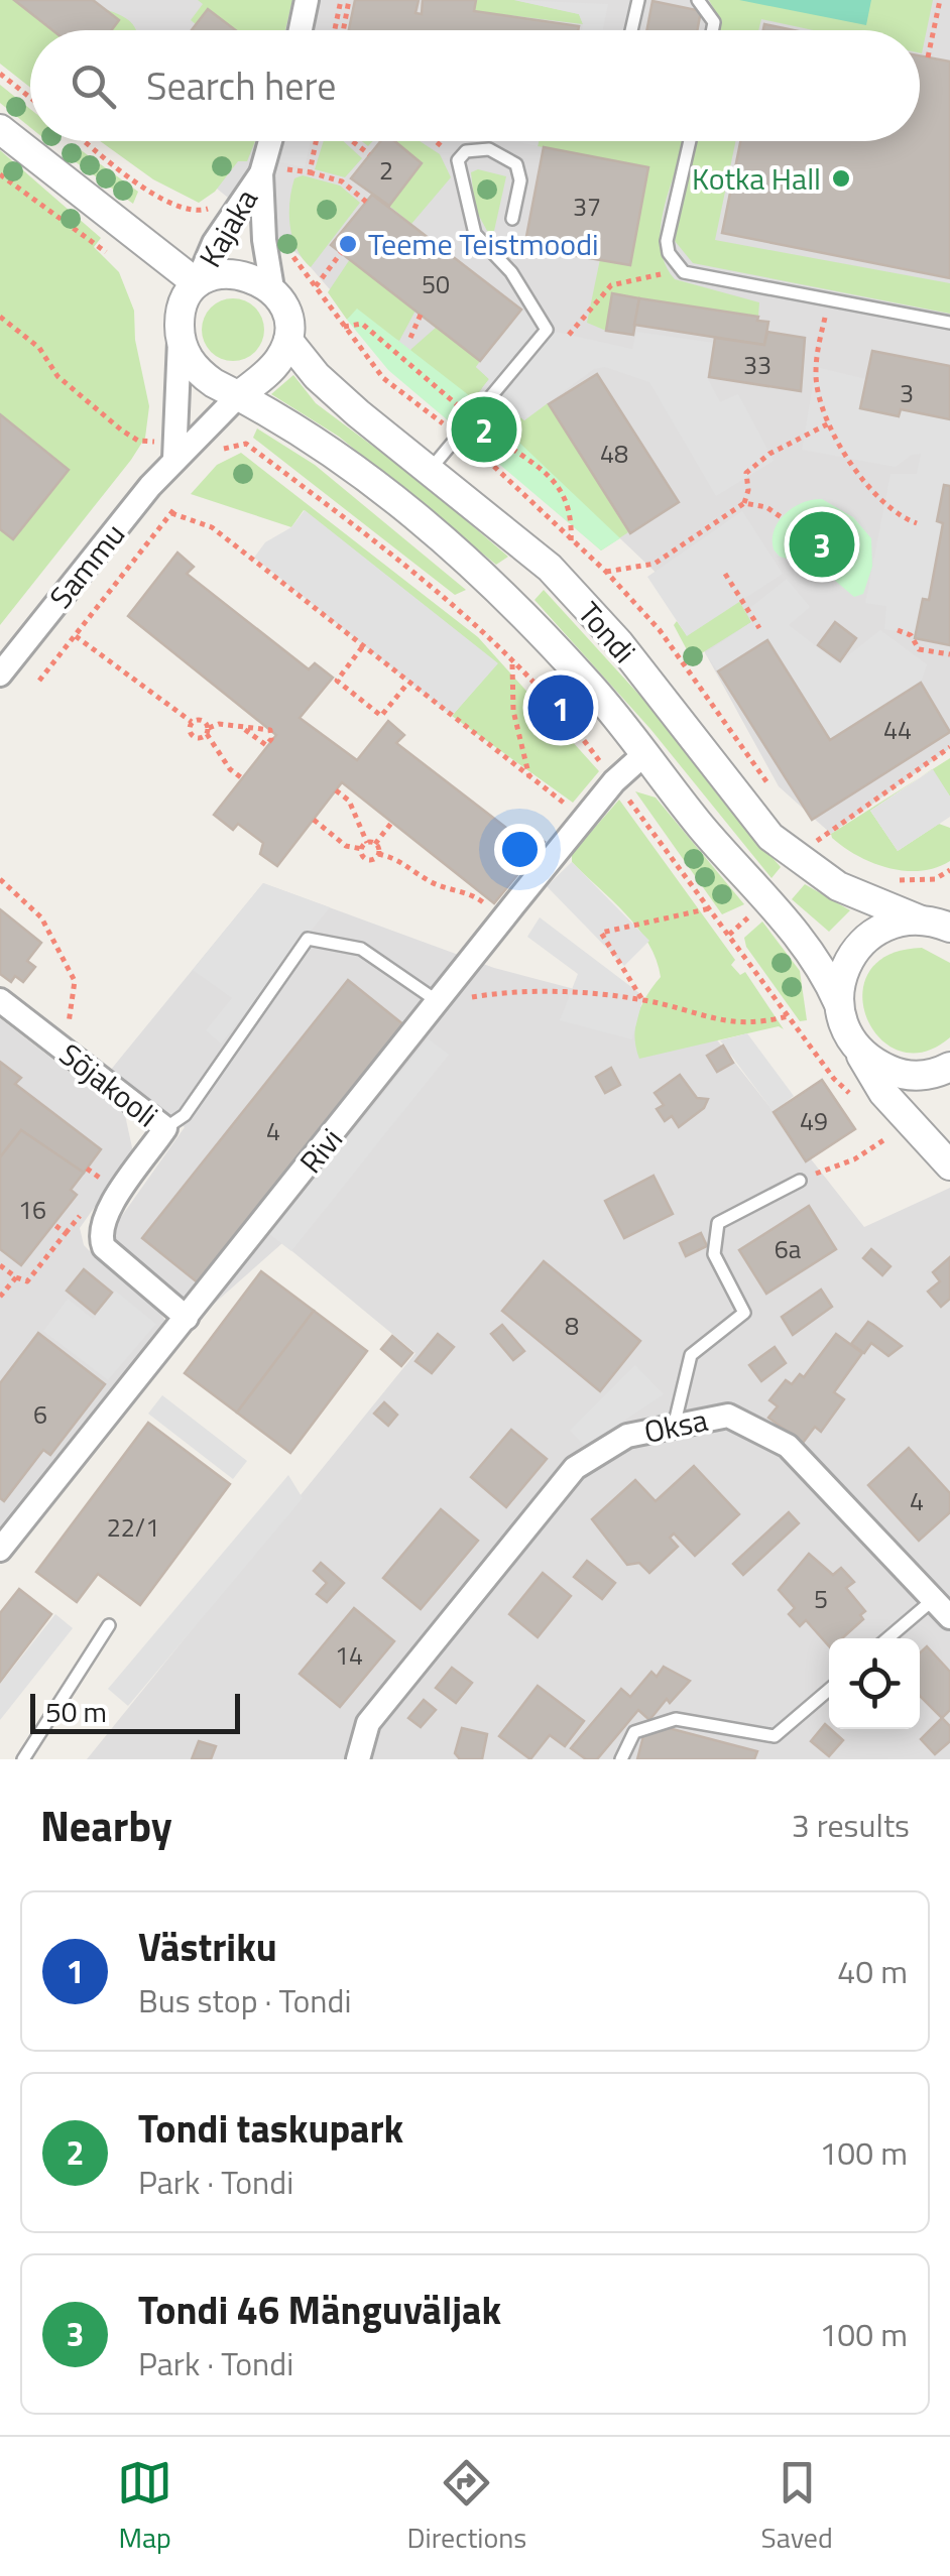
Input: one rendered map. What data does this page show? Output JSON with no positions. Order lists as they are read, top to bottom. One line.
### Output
{"streets":{"street":["Kajaka","Sammu","Tondi","Sõjakooli","Rivi","Oksa"]},"crossings":[["Kajaka","Sammu"],["Kajaka","Tondi"],["Sammu","Tondi"],["Tondi","Rivi"],["Sõjakooli","Rivi"]],"places":["Kotka Hall","Teeme Teistmoodi"],"house_numbers":["2","37","50","33","3","48","44","49","4","16","6a","8","6","4","22/1","5","14"],"scale_bar":"50 m","page":{"search":"Search here","pins":["2","3","1"],"scale":"50 m","heading":["Nearby","3 results"],"list":[{"mark":"1","name":"Västriku","note":"Bus stop · Tondi","value":"40 m"},{"mark":"2","name":"Tondi taskupark","note":"Park · Tondi","value":"100 m"},{"mark":"3","name":"Tondi 46 Mänguväljak","note":"Park · Tondi","value":"100 m"}],"nav":["Map","Directions","Saved"]}}
